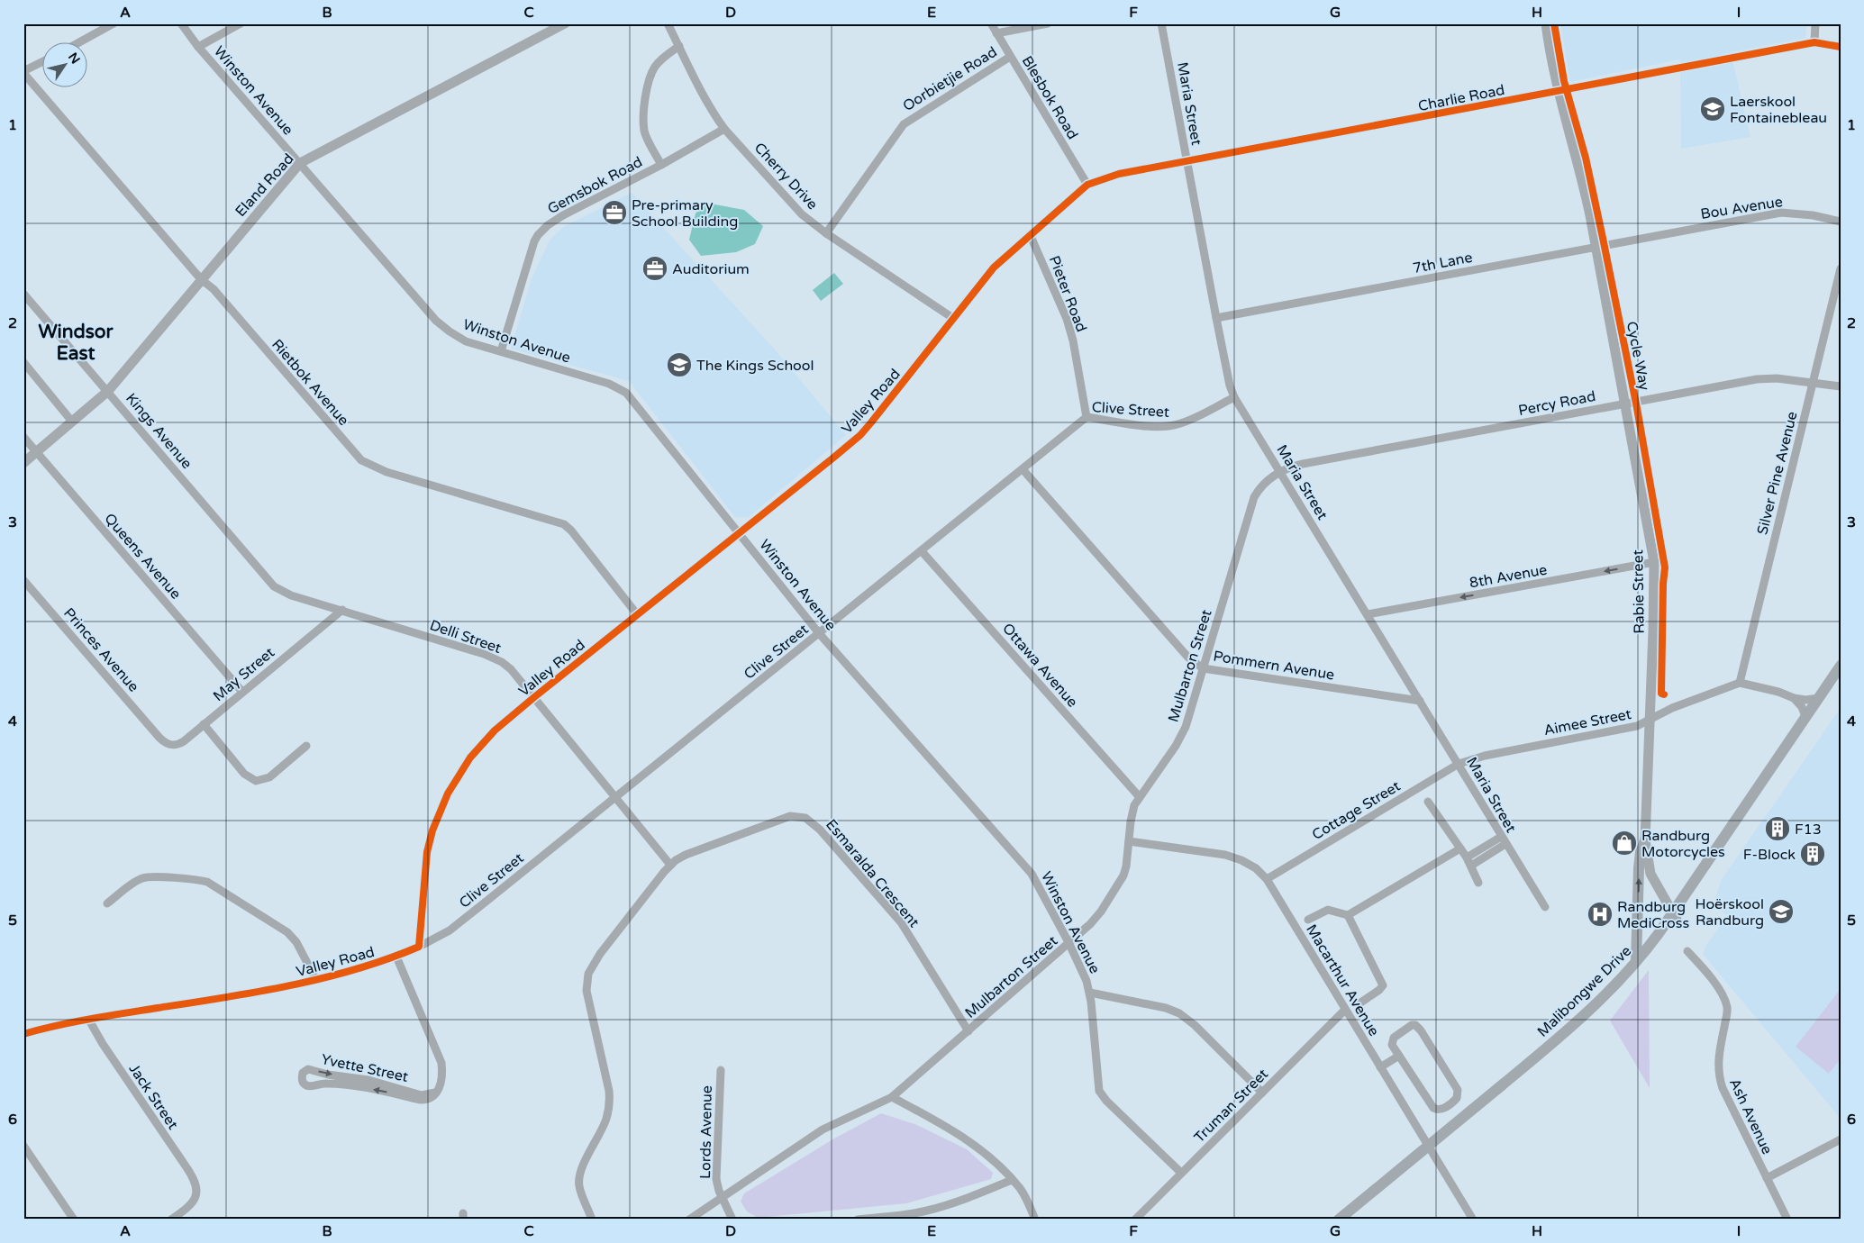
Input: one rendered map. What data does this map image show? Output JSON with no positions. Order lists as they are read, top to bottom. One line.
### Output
{"streets":{"main road":["Malibongwe Drive"],"street":["Oorbietjie Road","Winston Avenue","Blesbok Road","Charlie Road","Maria Street","Cherry Drive","Eland Road","Gemsbok Road","Bou Avenue","7th Lane","Pieter Road","Rietbok Avenue","Valley Road","Percy Road","Clive Street","Kings Avenue","Silver Pine Avenue","Queens Avenue","8th Avenue","Rabie Street","Delli Street","Princes Avenue","Ottawa Avenue","Pommern Avenue","Mulbarton Street","May Street","Aimee Street","Cottage Street","Esmaralda Crescent","Macarthur Avenue","Yvette Street","Jack Street","Truman Street","Ash Avenue","Lords Avenue"],"cycle path":["Cycle Way"]},"crossings":[["Oorbietjie Road","Blesbok Road"],["Oorbietjie Road","Cherry Drive"],["Winston Avenue","Eland Road"],["Winston Avenue","Gemsbok Road"],["Winston Avenue","Valley Road"],["Winston Avenue","Clive Street"],["Winston Avenue","Mulbarton Street"],["Winston Avenue","Truman Street"],["Blesbok Road","Charlie Road"],["Blesbok Road","Valley Road"],["Charlie Road","Maria Street"],["Charlie Road","Valley Road"],["Charlie Road","Rabie Street"],["Maria Street","7th Lane"],["Maria Street","Percy Road"],["Maria Street","Clive Street"],["Maria Street","8th Avenue"],["Maria Street","Pommern Avenue"],["Maria Street","Mulbarton Street"],["Maria Street","Aimee Street"],["Maria Street","Cottage Street"],["Cherry Drive","Gemsbok Road"],["Cherry Drive","Valley Road"],["Eland Road","Rietbok Avenue"],["Eland Road","Kings Avenue"],["Eland Road","Queens Avenue"],["Bou Avenue","7th Lane"],["7th Lane","Rabie Street"],["Pieter Road","Valley Road"],["Pieter Road","Clive Street"],["Rietbok Avenue","Valley Road"],["Valley Road","Clive Street"],["Valley Road","Delli Street"],["Valley Road","Jack Street"],["Percy Road","Silver Pine Avenue"],["Percy Road","Rabie Street"],["Percy Road","Mulbarton Street"],["Clive Street","Delli Street"],["Clive Street","Ottawa Avenue"],["Clive Street","Pommern Avenue"],["Kings Avenue","Delli Street"],["Silver Pine Avenue","Aimee Street"],["Queens Avenue","May Street"],["8th Avenue","Rabie Street"],["Rabie Street","Aimee Street"],["Rabie Street","Malibongwe Drive"],["Delli Street","May Street"],["Delli Street","Esmaralda Crescent"],["Princes Avenue","May Street"],["Ottawa Avenue","Mulbarton Street"],["Pommern Avenue","Mulbarton Street"],["Mulbarton Street","Esmaralda Crescent"],["Mulbarton Street","Macarthur Avenue"],["Mulbarton Street","Lords Avenue"],["Aimee Street","Cottage Street"],["Cottage Street","Macarthur Avenue"],["Macarthur Avenue","Malibongwe Drive"],["Macarthur Avenue","Truman Street"]],"one_way":["8th Avenue"],"districts":["Windsor East"],"places":{"school or university":["Laerskool Fontainebleau","The Kings School","Hoërskool Randburg"],"office":["Pre-primary School Building","Auditorium"],"building":["F13","F-Block"],"shop":["Randburg Motorcycles"],"hospital":["Randburg MediCross"]},"north":"top right","grid":{"columns":["A","B","C","D","E","F","G","H","I"],"rows":["1","2","3","4","5","6"]}}
